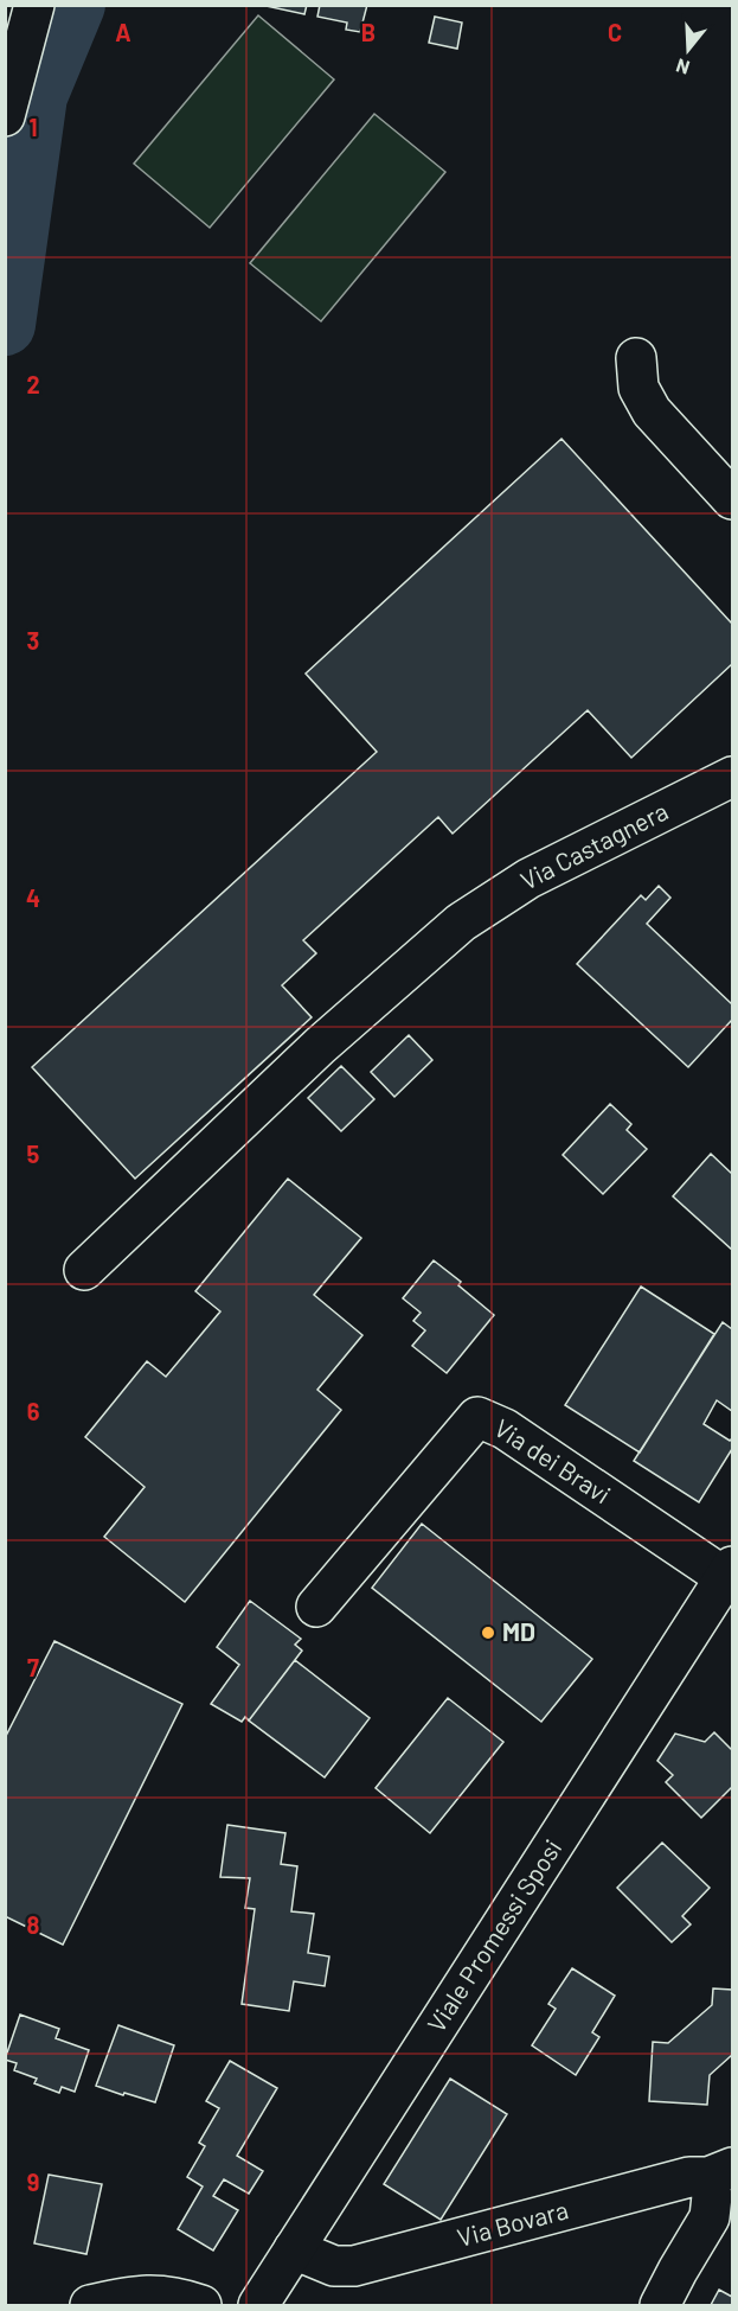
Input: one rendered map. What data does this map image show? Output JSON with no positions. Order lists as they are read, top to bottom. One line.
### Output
{"streets":{"street":["Via Castagnera","Via dei Bravi","Viale Promessi Sposi","Via Bovara"]},"crossings":[["Via dei Bravi","Viale Promessi Sposi"],["Viale Promessi Sposi","Via Bovara"]],"places":["MD"],"north":"bottom","grid":{"columns":["A","B","C"],"rows":["1","2","3","4","5","6","7","8","9"]}}
